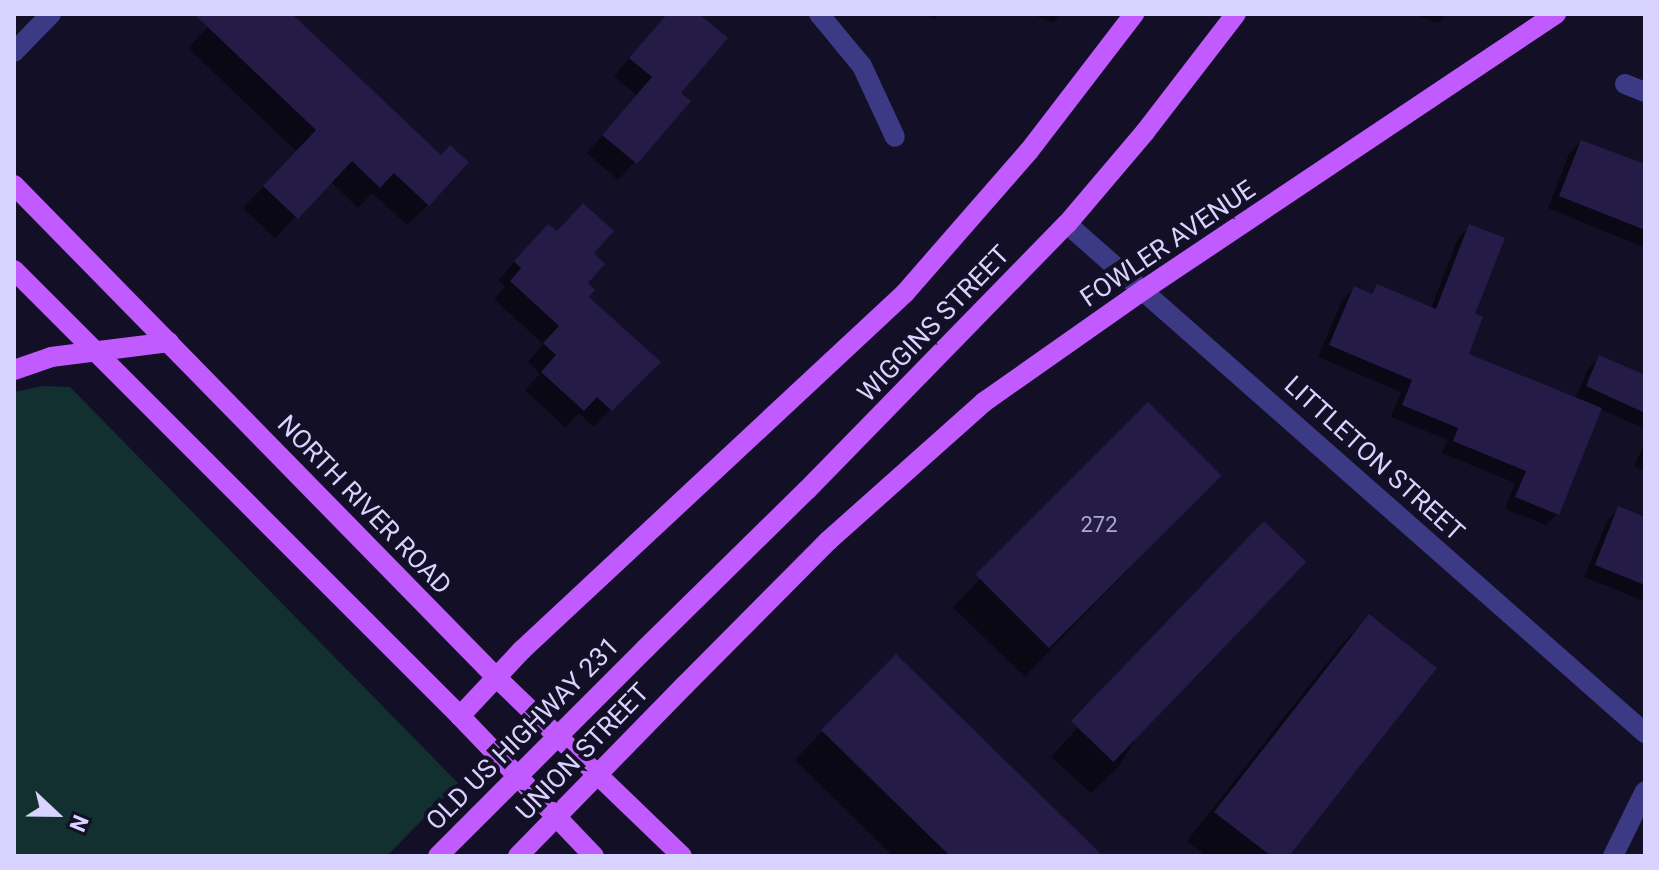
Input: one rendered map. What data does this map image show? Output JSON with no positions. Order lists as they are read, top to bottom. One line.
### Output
{"streets":{"main road":["FOWLER AVENUE","WIGGINS STREET","NORTH RIVER ROAD","OLD US HIGHWAY 231","UNION STREET"],"street":["LITTLETON STREET"]},"crossings":[["FOWLER AVENUE","LITTLETON STREET"],["FOWLER AVENUE","UNION STREET"],["WIGGINS STREET","LITTLETON STREET"],["WIGGINS STREET","OLD US HIGHWAY 231"]],"house_numbers":["272"],"north":"right"}
